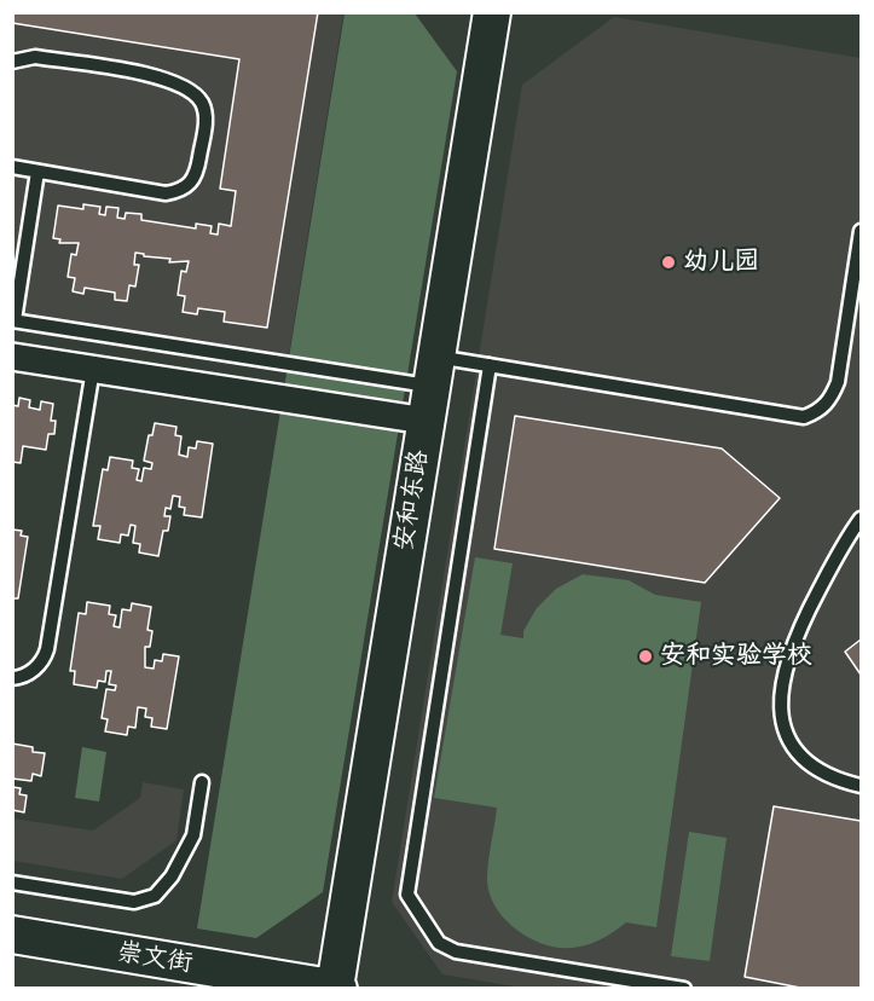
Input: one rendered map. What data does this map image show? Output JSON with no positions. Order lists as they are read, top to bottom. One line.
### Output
{"streets":{"street":["安和东路","崇文街"]},"crossings":[["安和东路","崇文街"]],"places":["幼儿园","安和实验学校"]}
